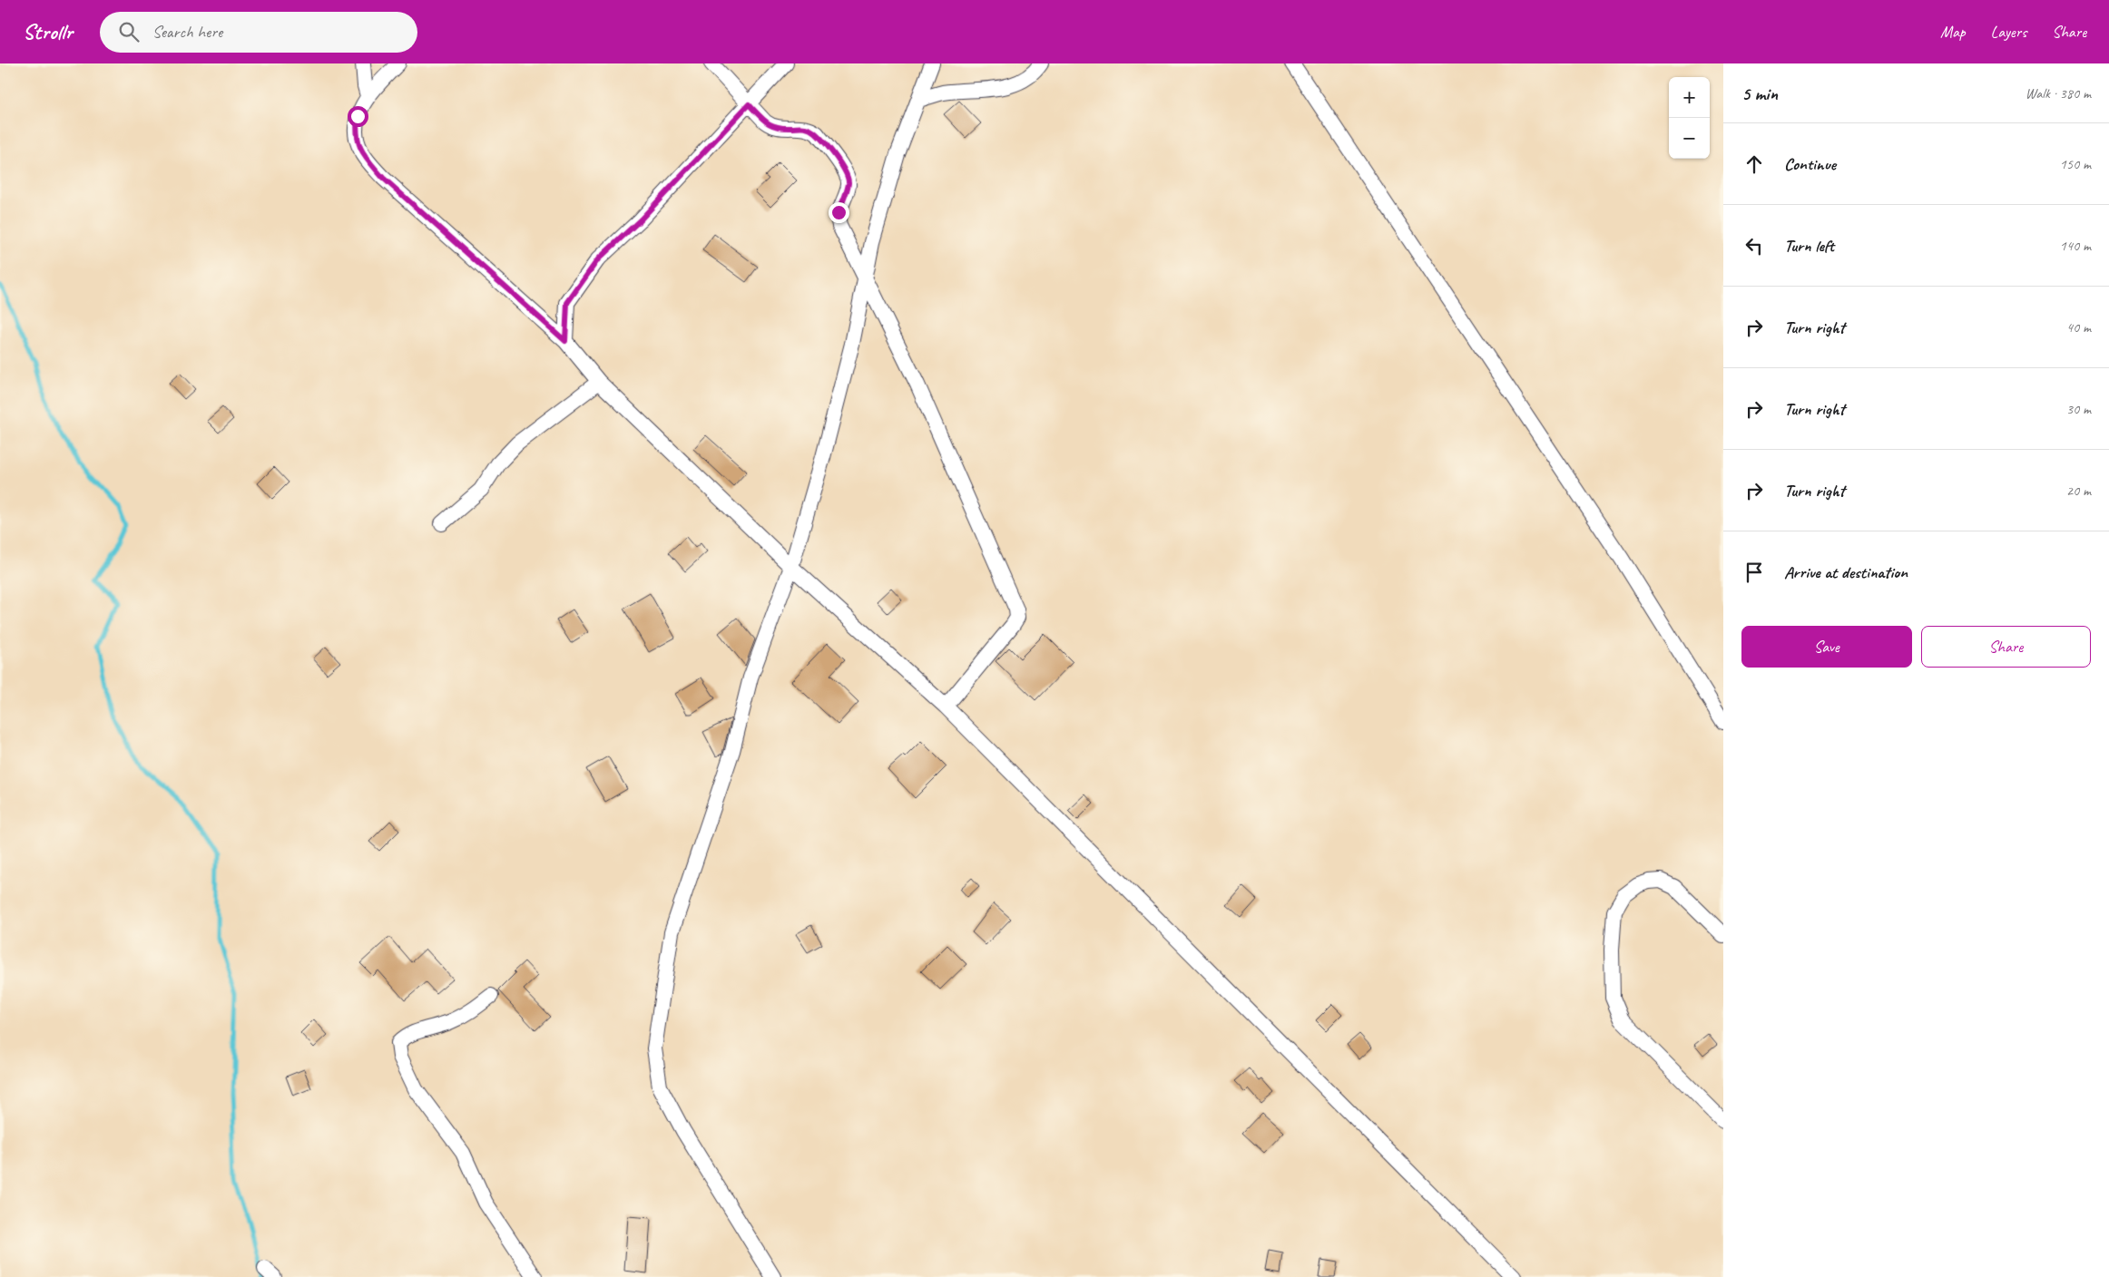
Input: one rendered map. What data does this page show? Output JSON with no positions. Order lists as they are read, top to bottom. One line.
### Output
{"page":{"header":"Strollr","search":"Search here","nav":["Map","Layers","Share"],"heading":["5 min","Walk · 380 m"],"map_buttons":["+","−"],"list":[["Continue","150 m"],["Turn left","140 m"],["Turn right","40 m"],["Turn right","30 m"],["Turn right","20 m"],"Arrive at destination"],"buttons":["Save","Share"]}}
